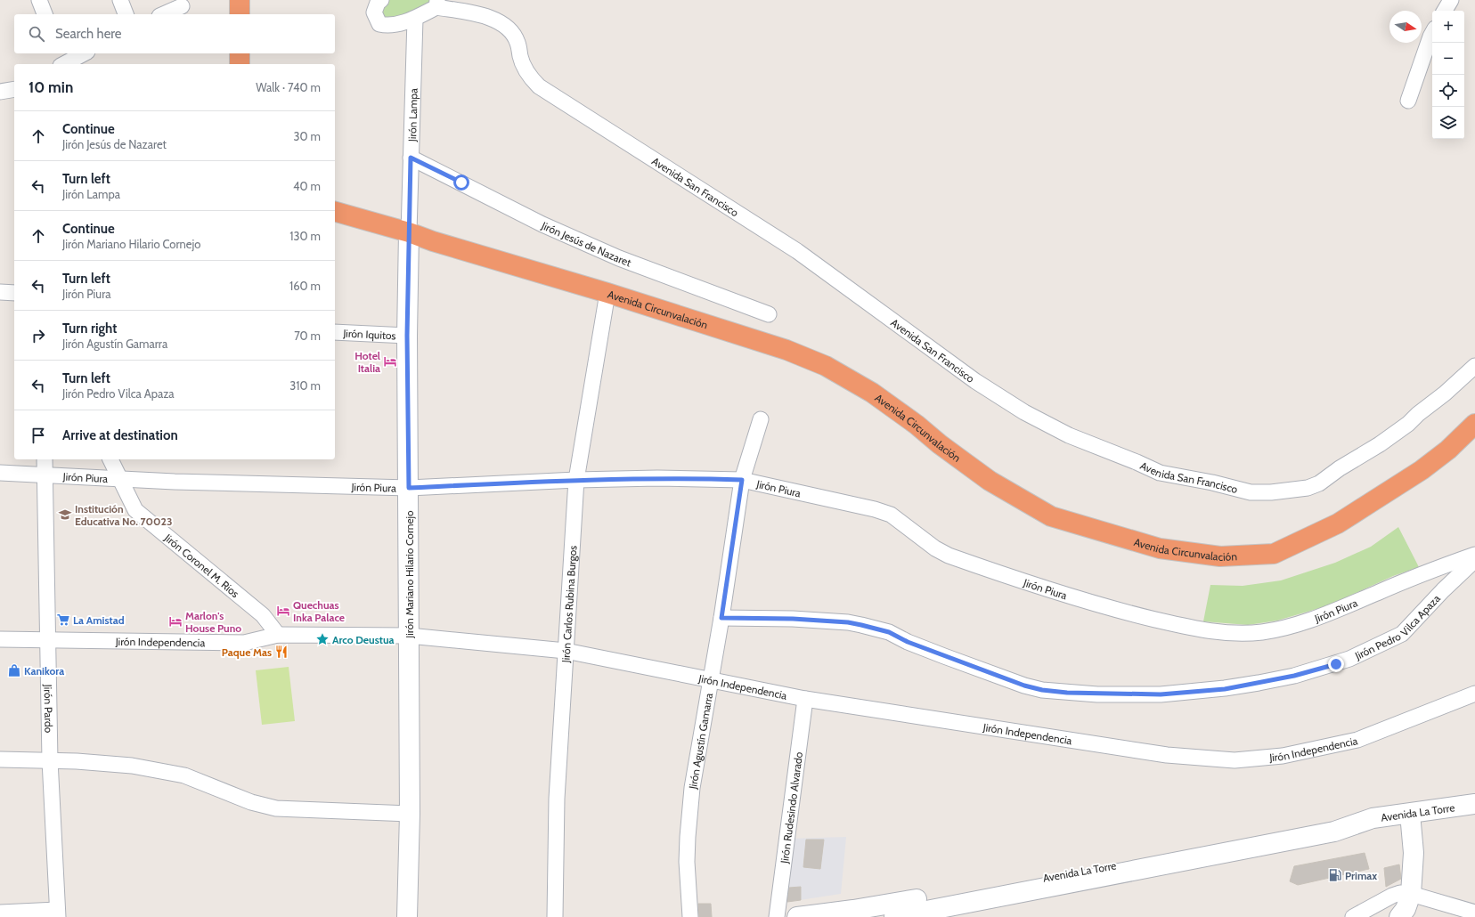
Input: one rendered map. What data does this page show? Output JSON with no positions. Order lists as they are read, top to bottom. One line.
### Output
{"streets":{"highway":["Avenida Circunvalación"],"main road":["Jirón Mariano Hilario Cornejo","Avenida La Torre"],"street":["Jirón Lampa","Avenida San Francisco","Jirón Jesús de Nazaret","Jirón Iquitos","Jirón Piura","Jirón Coronel M. Rios","Jirón Carlos Rubina Burgos","Jirón Pedro Vilca Apaza","Jirón Independencia","Jirón Pardo","Jirón Agustín Gamarra","Jirón Rudesindo Alvarado"]},"crossings":[["Jirón Lampa","Jirón Jesús de Nazaret"],["Jirón Lampa","Avenida Circunvalación"],["Jirón Lampa","Jirón Mariano Hilario Cornejo"],["Avenida Circunvalación","Jirón Mariano Hilario Cornejo"],["Avenida Circunvalación","Jirón Carlos Rubina Burgos"],["Jirón Iquitos","Jirón Mariano Hilario Cornejo"],["Jirón Piura","Jirón Coronel M. Rios"],["Jirón Piura","Jirón Mariano Hilario Cornejo"],["Jirón Piura","Jirón Carlos Rubina Burgos"],["Jirón Piura","Jirón Pardo"],["Jirón Piura","Jirón Agustín Gamarra"],["Jirón Coronel M. Rios","Jirón Independencia"],["Jirón Mariano Hilario Cornejo","Jirón Independencia"],["Jirón Carlos Rubina Burgos","Jirón Independencia"],["Jirón Pedro Vilca Apaza","Jirón Agustín Gamarra"],["Jirón Independencia","Jirón Pardo"],["Jirón Independencia","Jirón Agustín Gamarra"],["Jirón Independencia","Jirón Rudesindo Alvarado"]],"places":{"hotel":["Hotel Italia","Quechuas Inka Palace","Marlon's House Puno"],"school or university":["Institución Educativa No. 70023"],"supermarket":["La Amistad"],"place":["Arco Deustua"],"restaurant":["Paque Mas"],"shop":["Kanikora"],"fuel station":["Primax"]},"north":"right","page":{"map_buttons":["+","−"],"search":"Search here","heading":["10 min","Walk · 740 m"],"list":[["Continue","Jirón Jesús de Nazaret","30 m"],["Turn left","Jirón Lampa","40 m"],["Continue","Jirón Mariano Hilario Cornejo","130 m"],["Turn left","Jirón Piura","160 m"],["Turn right","Jirón Agustín Gamarra","70 m"],["Turn left","Jirón Pedro Vilca Apaza","310 m"],"Arrive at destination"]}}
